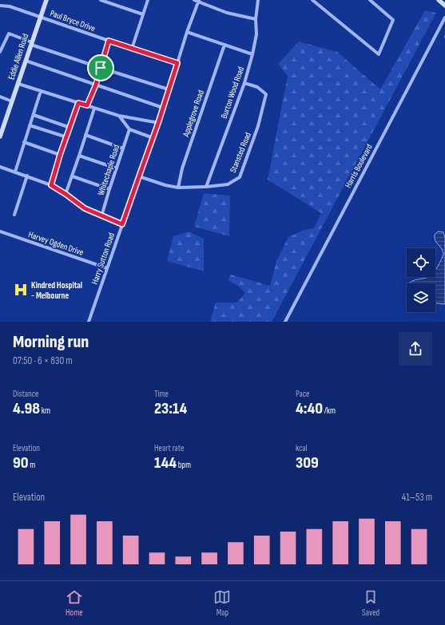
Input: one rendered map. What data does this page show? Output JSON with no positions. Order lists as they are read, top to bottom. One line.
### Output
{"streets":{"street":["Paul Bryce Drive","Eddie Allen Road","Burton Wood Road","Applegrove Road","Stansted Road","Harris Boulevard","Whitechaple Road","Harvey Ogden Drive","Harry Sutton Road"]},"crossings":[["Paul Bryce Drive","Eddie Allen Road"],["Paul Bryce Drive","Harry Sutton Road"],["Burton Wood Road","Stansted Road"],["Applegrove Road","Stansted Road"],["Stansted Road","Harry Sutton Road"],["Harvey Ogden Drive","Harry Sutton Road"]],"places":{"hospital":["Kindred Hospital - Melbourne"]},"page":{"heading":["Morning run","07:50 · 6 × 830 m"],"stats":[["Distance","4.98 km"],["Time","23:14"],["Pace","4:40 /km"],["Elevation","90 m"],["Heart rate","144 bpm"],["kcal","309"]],"chart":["Elevation","41–53 m"],"tabs":["Home","Map","Saved"]}}
